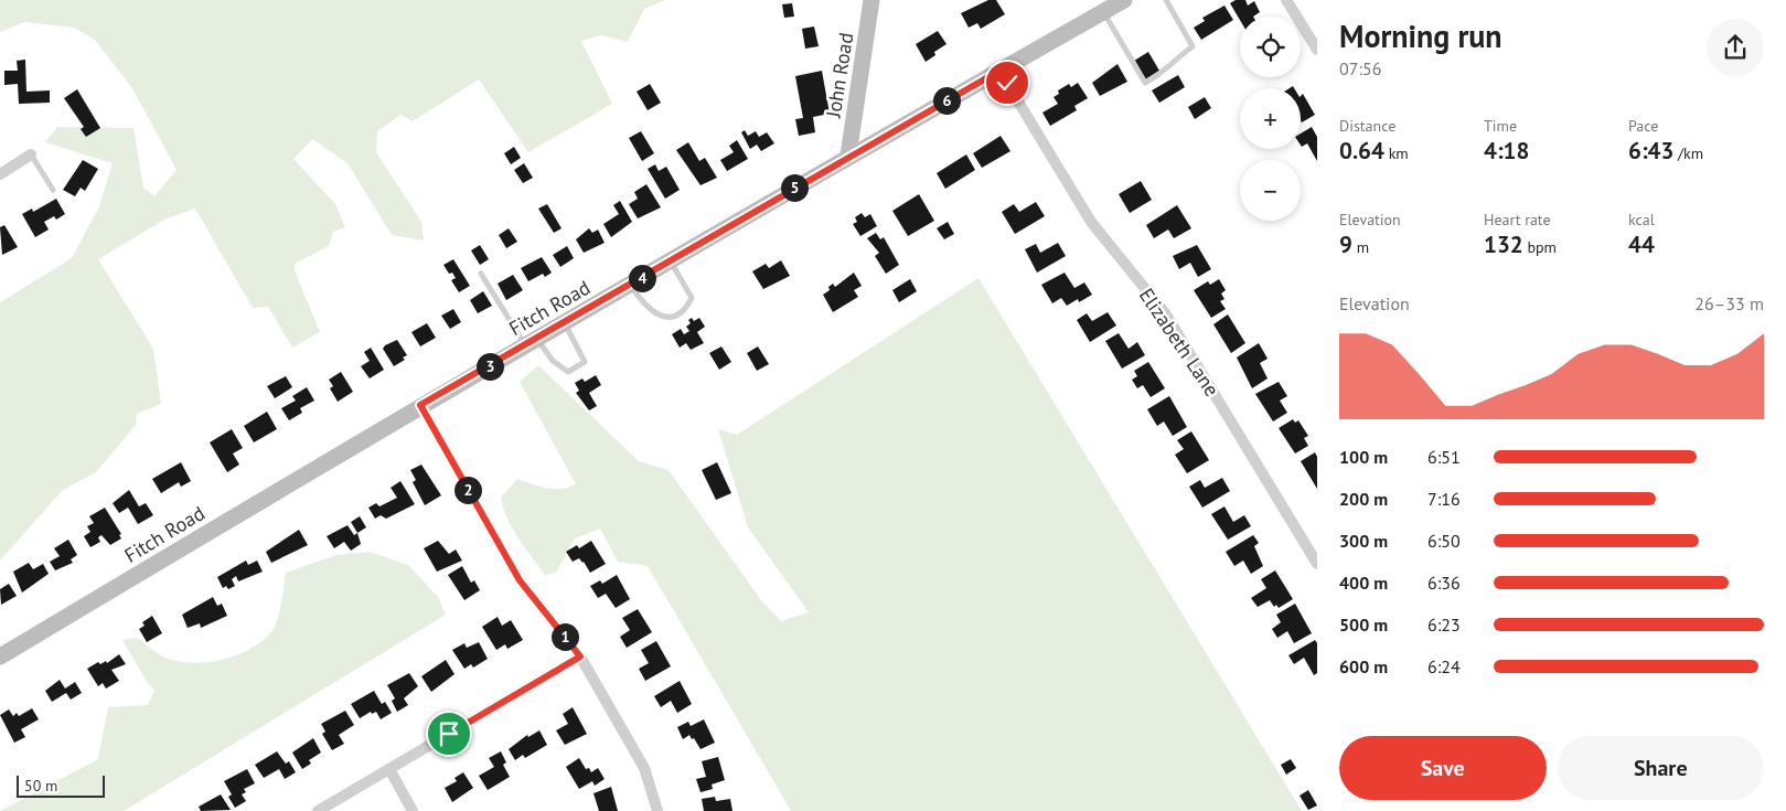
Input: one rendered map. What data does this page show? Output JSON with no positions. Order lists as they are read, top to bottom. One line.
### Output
{"streets":{"street":["John Road","Fitch Road","Elizabeth Lane"]},"crossings":[["John Road","Fitch Road"],["Fitch Road","Elizabeth Lane"]],"scale_bar":"50 m","page":{"heading":["Morning run","07:56"],"map_buttons":["+","−"],"pins":["6","5","4","3","2","1"],"stats":[["Distance","0.64 km"],["Time","4:18"],["Pace","6:43 /km"],["Elevation","9 m"],["Heart rate","132 bpm"],["kcal","44"]],"chart":["Elevation","26–33 m"],"list":[{"name":"100 m","note":"6:51"},{"name":"200 m","note":"7:16"},{"name":"300 m","note":"6:50"},{"name":"400 m","note":"6:36"},{"name":"500 m","note":"6:23"},{"name":"600 m","note":"6:24"}],"buttons":["Save","Share"],"scale":"50 m"}}
